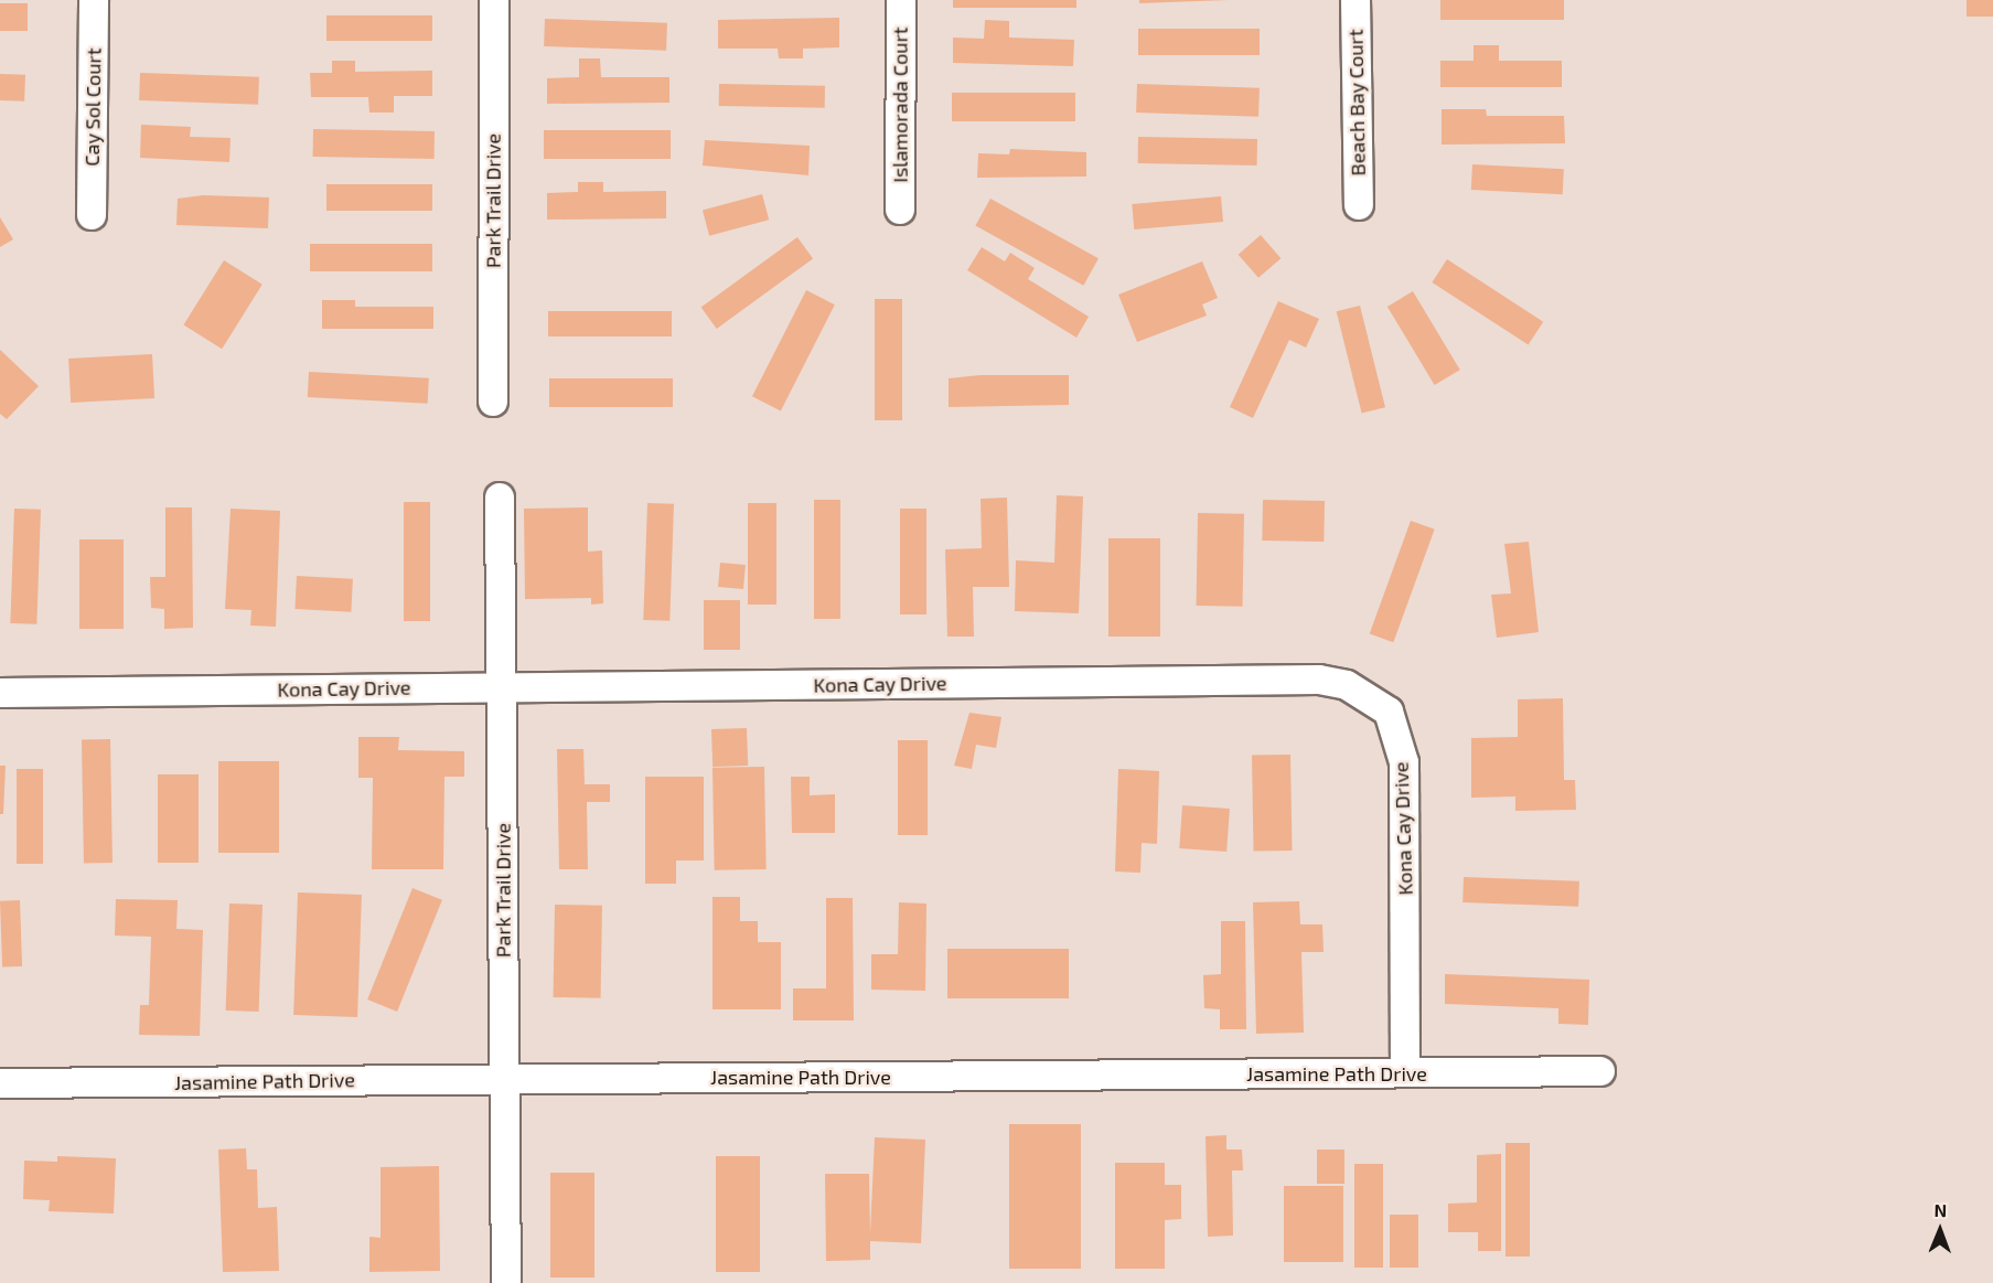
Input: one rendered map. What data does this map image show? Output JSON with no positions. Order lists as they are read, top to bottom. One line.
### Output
{"streets":{"street":["Beach Bay Court","Islamorada Court","Cay Sol Court","Park Trail Drive","Kona Cay Drive","Jasamine Path Drive"]},"crossings":[["Park Trail Drive","Kona Cay Drive"],["Park Trail Drive","Jasamine Path Drive"],["Kona Cay Drive","Jasamine Path Drive"]],"north":"top"}
